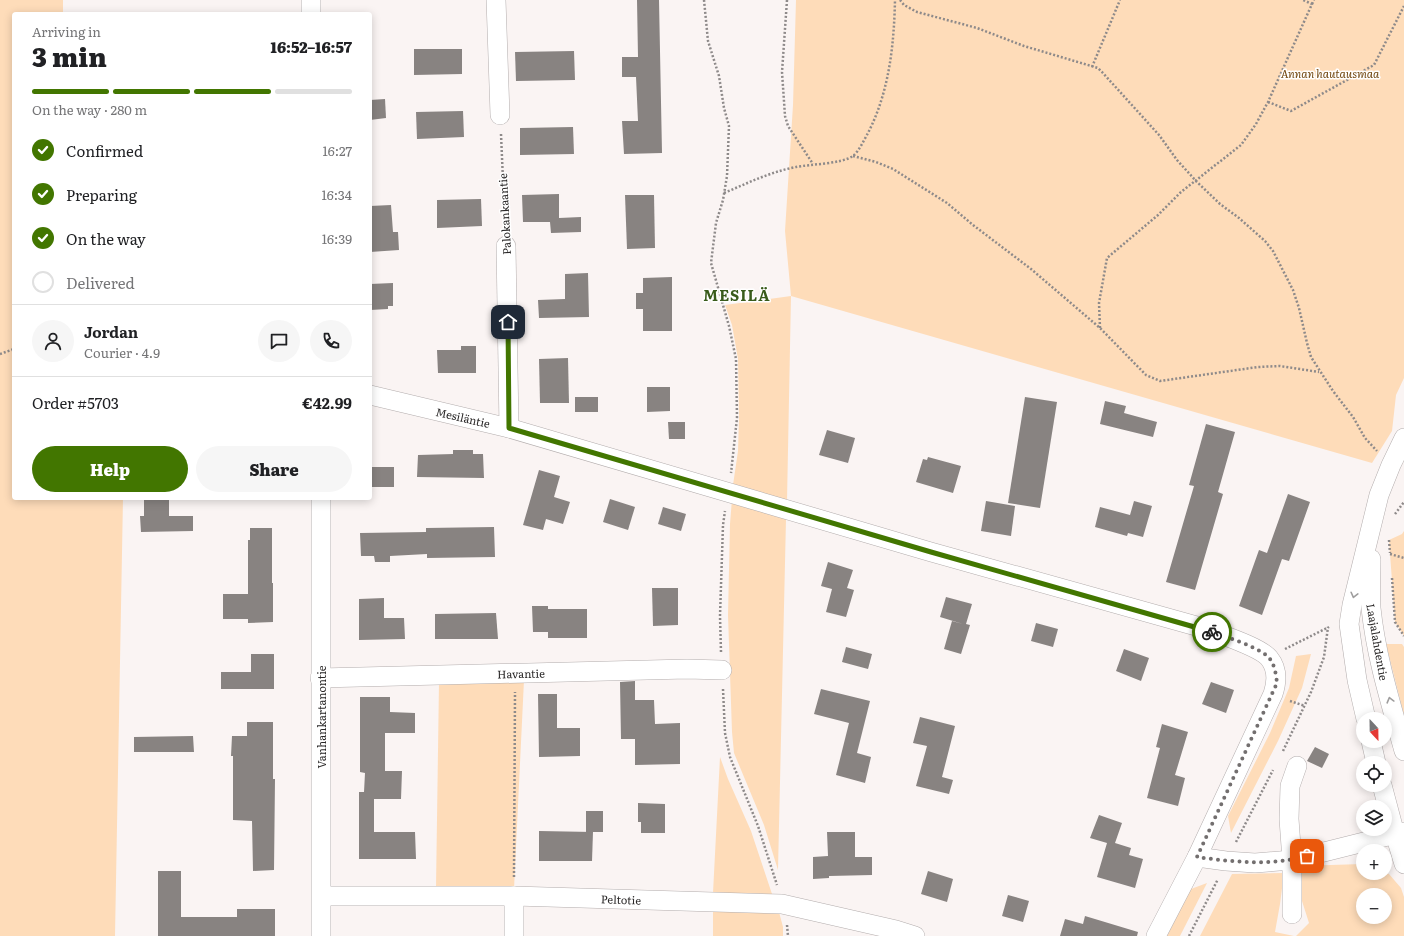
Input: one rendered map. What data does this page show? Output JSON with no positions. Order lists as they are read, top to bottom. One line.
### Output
{"streets":{"street":["Palokankaantie","Mesiläntie","Laajalahdentie","Havantie","Vanhankartanontie","Peltotie"]},"crossings":[["Palokankaantie","Mesiläntie"],["Havantie","Vanhankartanontie"],["Vanhankartanontie","Peltotie"]],"districts":["MESILÄ"],"parks":["Annan hautausmaa"],"north":"bottom","page":{"heading":["3 min","Arriving in","16:52–16:57"],"panel":["Jordan","Courier · 4.9","Order #5703","€42.99"],"bar":"On the way · 280 m","list":[["Confirmed","16:27"],["Preparing","16:34"],["On the way","16:39"],"Delivered"],"buttons":["Help","Share"],"map_buttons":["+","−"]}}
